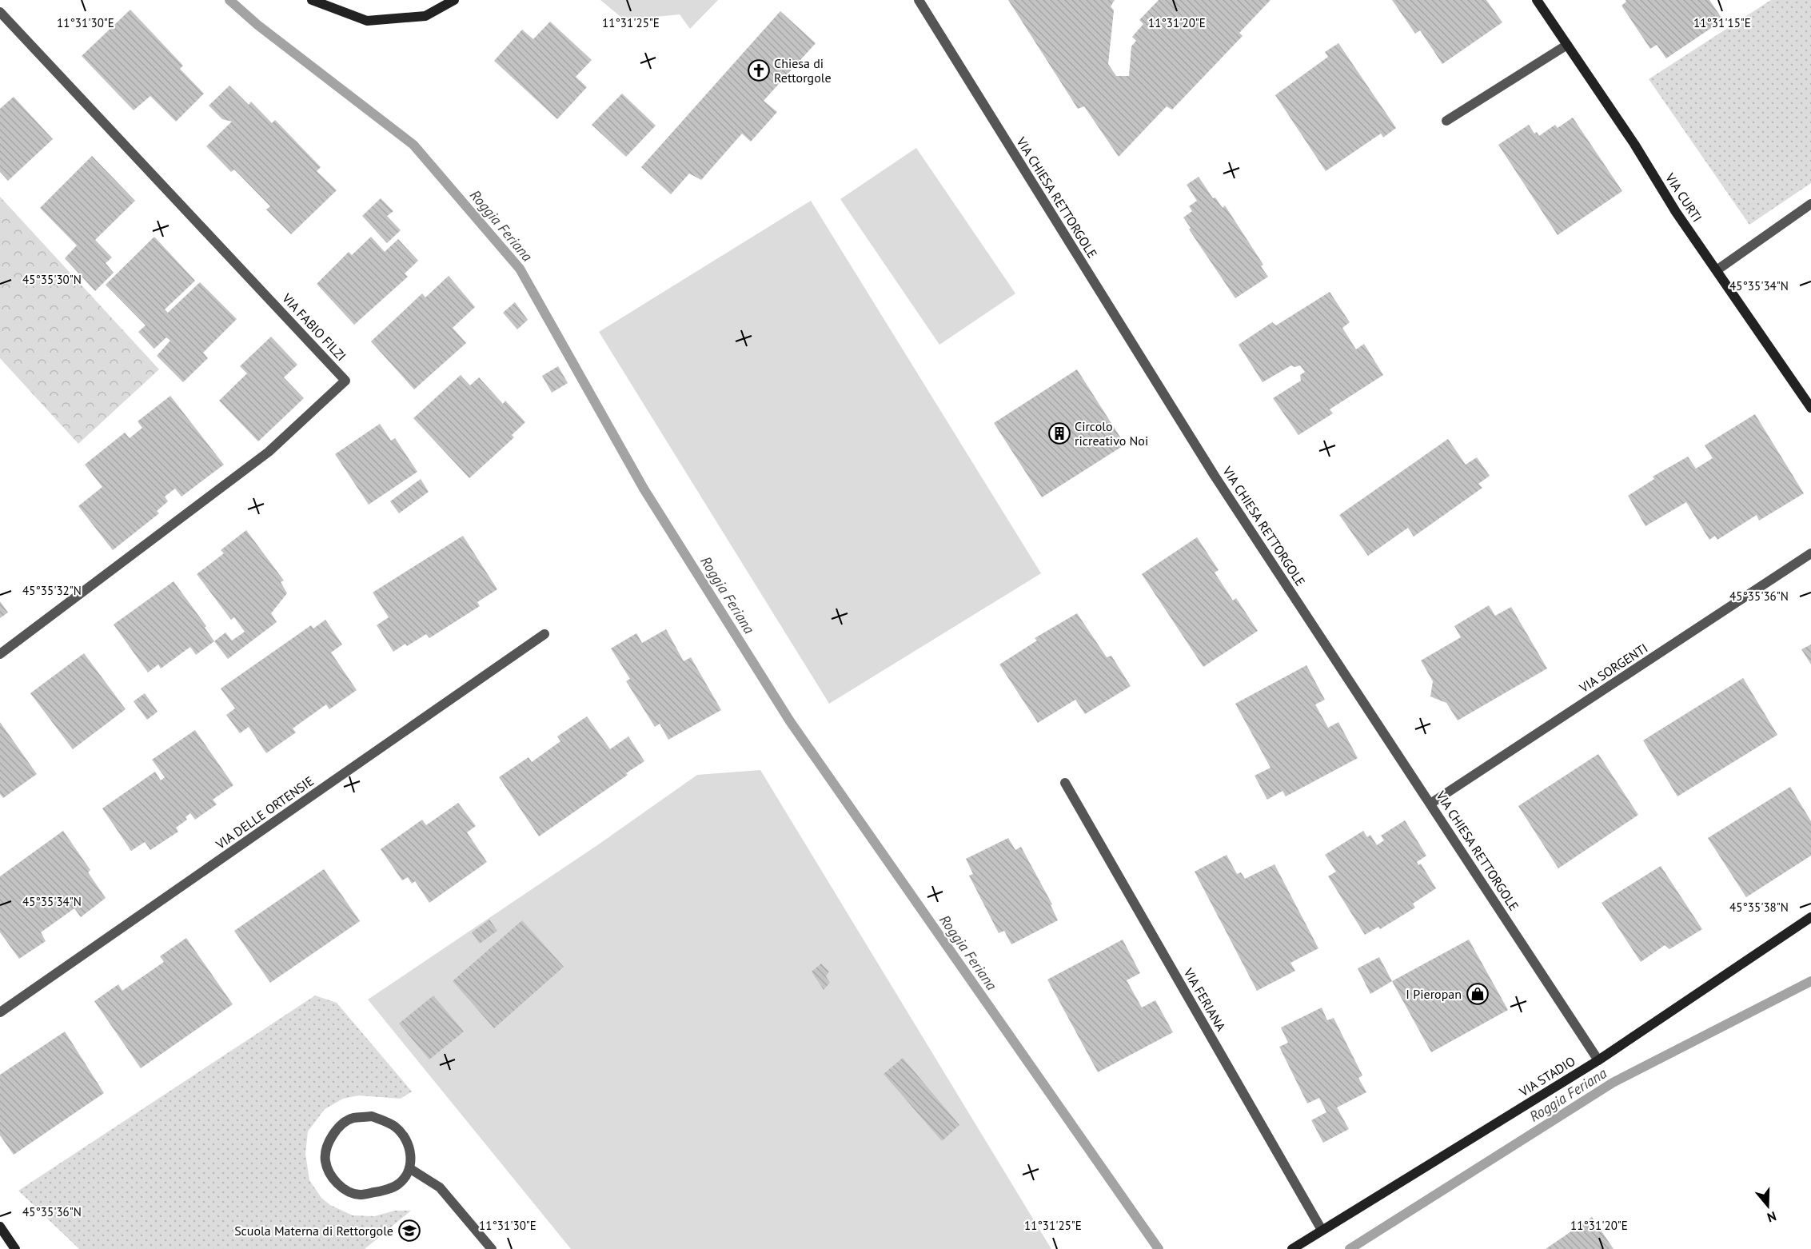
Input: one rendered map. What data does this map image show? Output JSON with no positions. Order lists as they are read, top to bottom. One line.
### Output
{"streets":{"street":["VIA CHIESA RETTORGOLE","VIA CURTI","VIA FABIO FILZI","VIA SORGENTI","VIA DELLE ORTENSIE","VIA FERIANA","VIA STADIO"]},"crossings":[["VIA CHIESA RETTORGOLE","VIA SORGENTI"],["VIA CHIESA RETTORGOLE","VIA STADIO"],["VIA FERIANA","VIA STADIO"]],"water":["Roggia Feriana"],"places":{"church":["Chiesa di Rettorgole"],"building":["Circolo ricreativo Noi"],"shop":["I Pieropan"],"school or university":["Scuola Materna di Rettorgole"]},"north":"bottom","coordinates":["11°31'30\"E","11°31'25\"E","11°31'20\"E","11°31'15\"E","45°35'30\"N","45°35'34\"N","45°35'32\"N","45°35'36\"N","45°35'38\"N"]}
